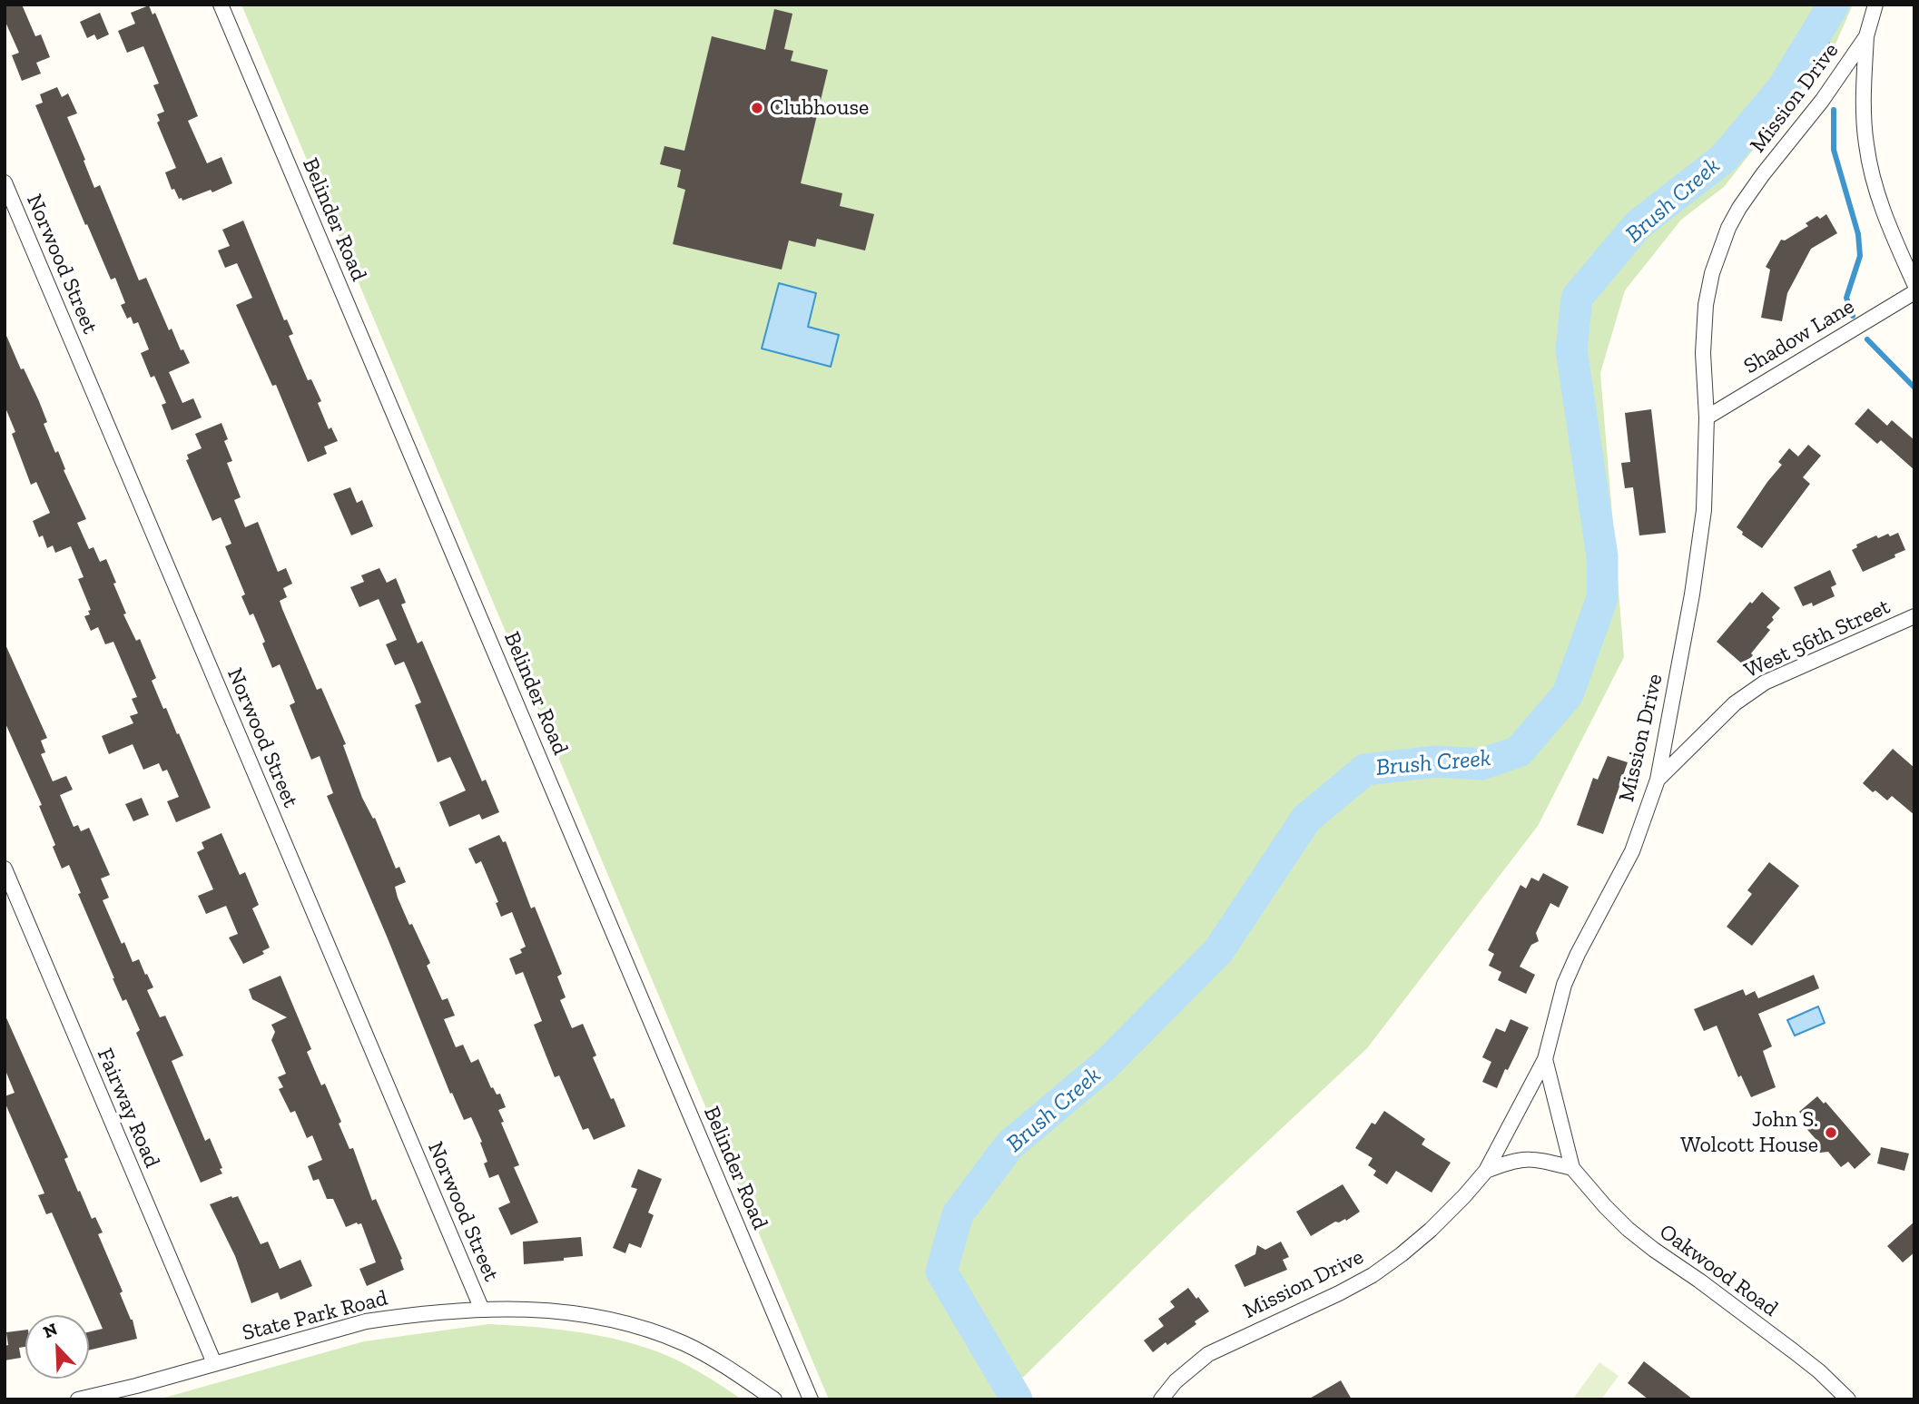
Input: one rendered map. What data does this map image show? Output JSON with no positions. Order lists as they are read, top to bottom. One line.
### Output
{"streets":{"street":["Mission Drive","Belinder Road","Norwood Street","Shadow Lane","West 56th Street","Fairway Road","Oakwood Road","State Park Road"]},"crossings":[["Mission Drive","Shadow Lane"],["Mission Drive","West 56th Street"],["Mission Drive","Oakwood Road"],["Norwood Street","State Park Road"],["Fairway Road","State Park Road"]],"water":["Brush Creek"],"places":["Clubhouse","John S. Wolcott House"],"north":"top left"}
